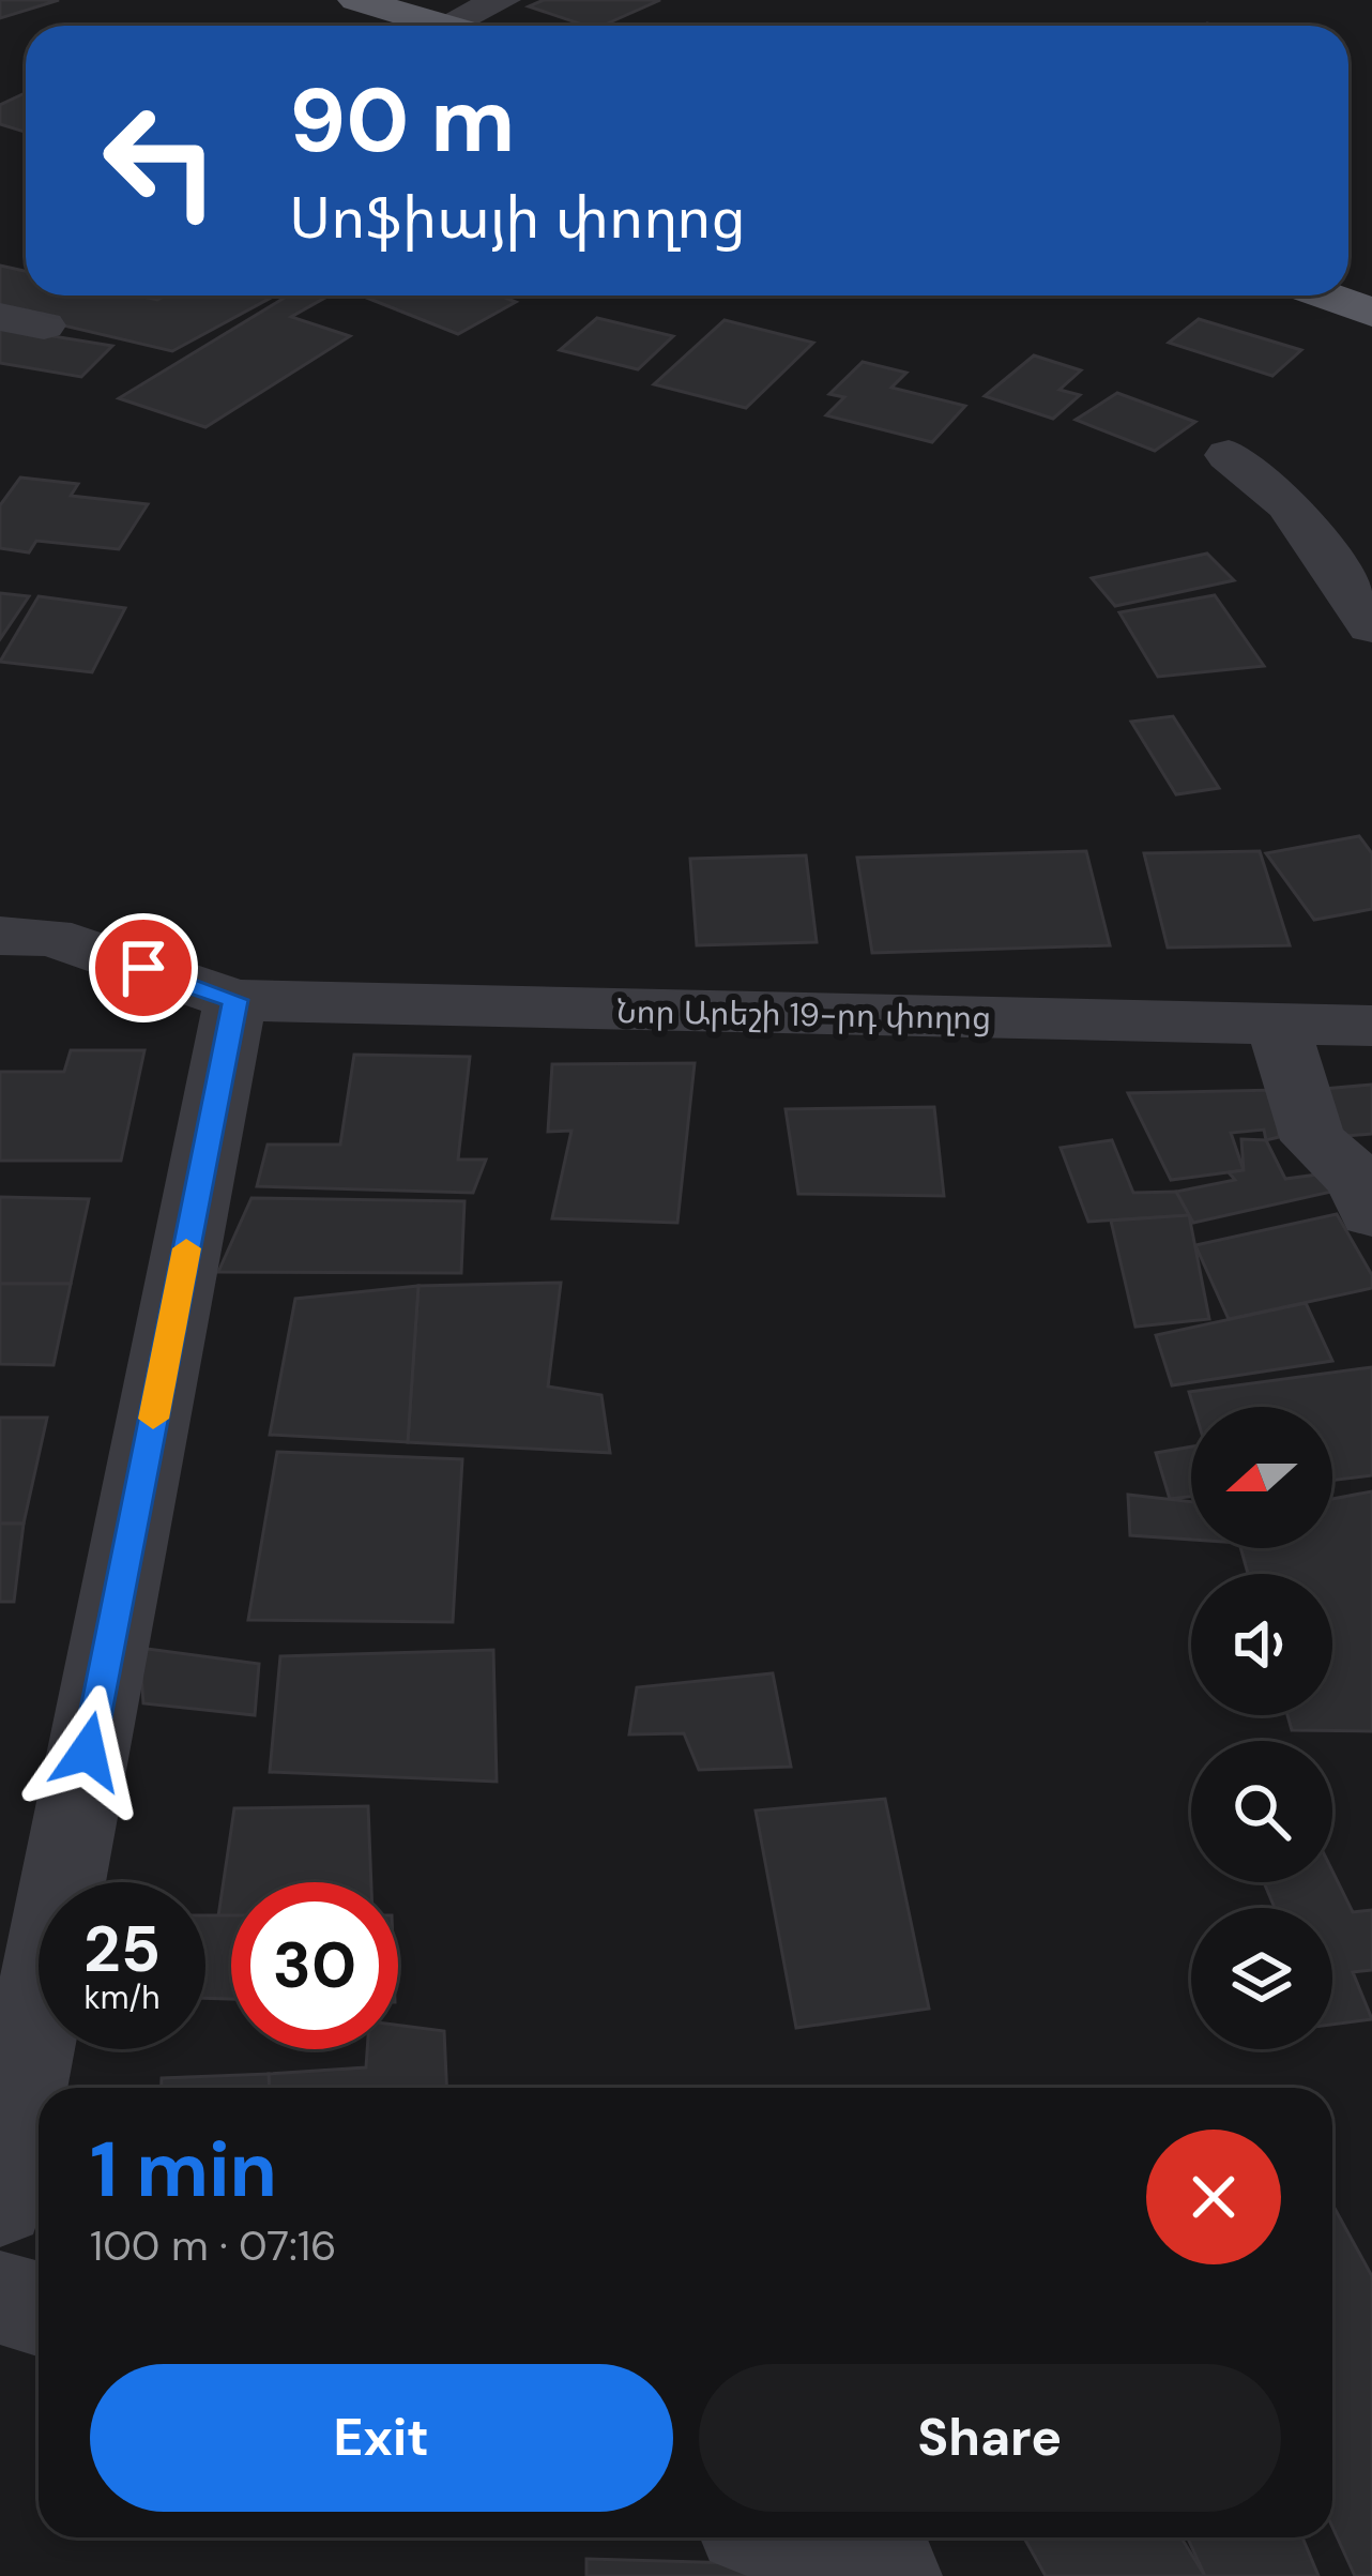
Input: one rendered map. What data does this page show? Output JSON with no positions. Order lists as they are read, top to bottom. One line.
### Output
{"streets":{"street":["Նոր Արեշի 19-րդ փողոց"]},"north":"left","page":{"turn":["90 m","Սոֆիայի փողոց"],"speed":"25 km/h","limit":"30","heading":["1 min","100 m · 07:16"],"buttons":["Exit","Share"]}}
